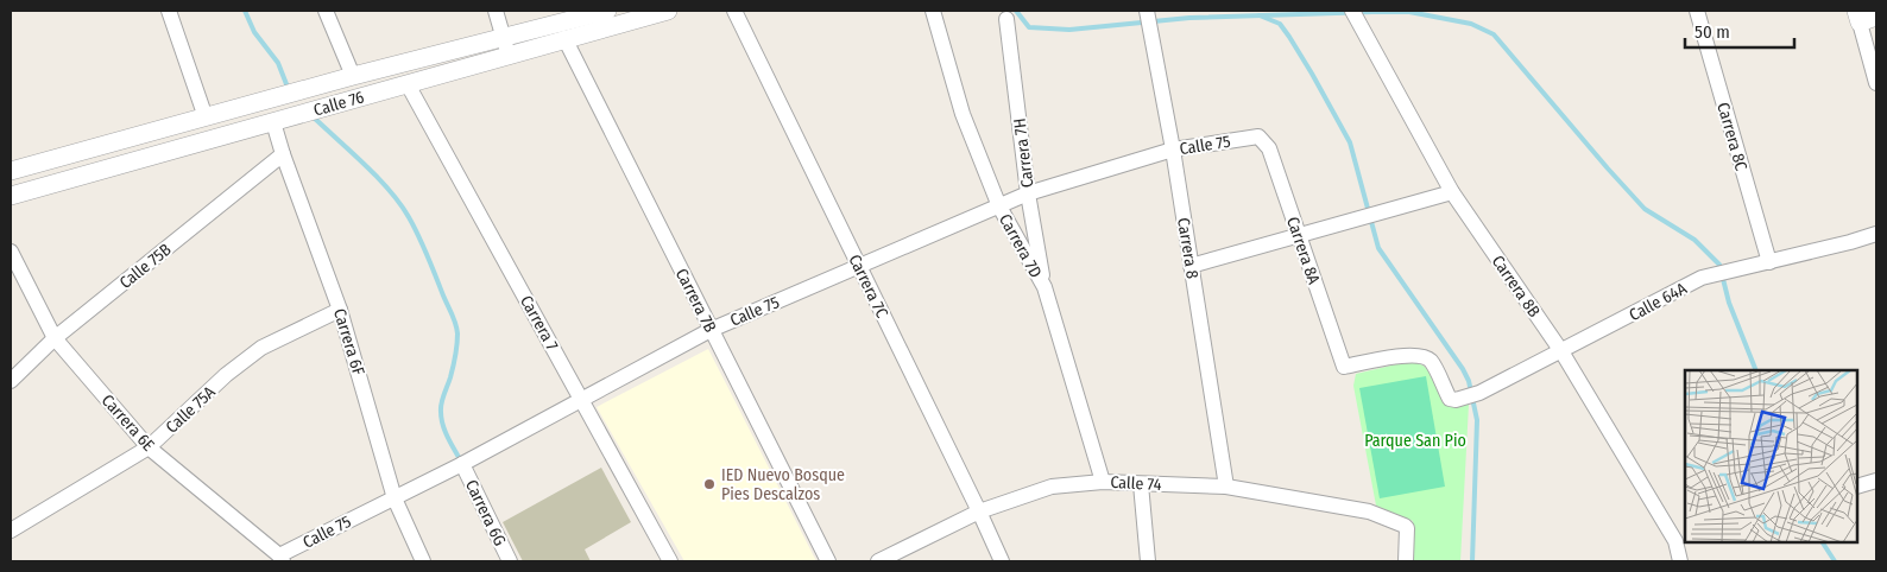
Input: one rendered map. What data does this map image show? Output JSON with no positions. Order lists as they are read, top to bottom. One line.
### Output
{"streets":{"street":["Calle 76","Carrera 8C","Calle 75","Carrera 7H","Carrera 7D","Carrera 8","Carrera 8A","Calle 75B","Carrera 7C","Carrera 8B","Carrera 7B","Calle 64A","Carrera 7","Carrera 6F","Calle 75A","Carrera 6E","Calle 74","Carrera 6G"]},"crossings":[["Calle 76","Carrera 7B"],["Calle 76","Carrera 7"],["Calle 76","Carrera 6F"],["Carrera 8C","Calle 64A"],["Calle 75","Carrera 7H"],["Calle 75","Carrera 7D"],["Calle 75","Carrera 8"],["Calle 75","Carrera 8A"],["Calle 75","Carrera 7C"],["Calle 75","Carrera 7B"],["Calle 75","Carrera 7"],["Calle 75","Carrera 6F"],["Calle 75","Carrera 6E"],["Calle 75","Carrera 6G"],["Carrera 7H","Carrera 7D"],["Carrera 7D","Calle 74"],["Carrera 8","Calle 74"],["Carrera 8A","Calle 64A"],["Calle 75B","Carrera 6F"],["Calle 75B","Carrera 6E"],["Carrera 7C","Calle 74"],["Carrera 8B","Calle 64A"],["Carrera 6F","Calle 75A"],["Calle 75A","Carrera 6E"]],"parks":["Parque San Pio"],"places":["IED Nuevo Bosque Pies Descalzos"],"scale_bar":"50 m"}
